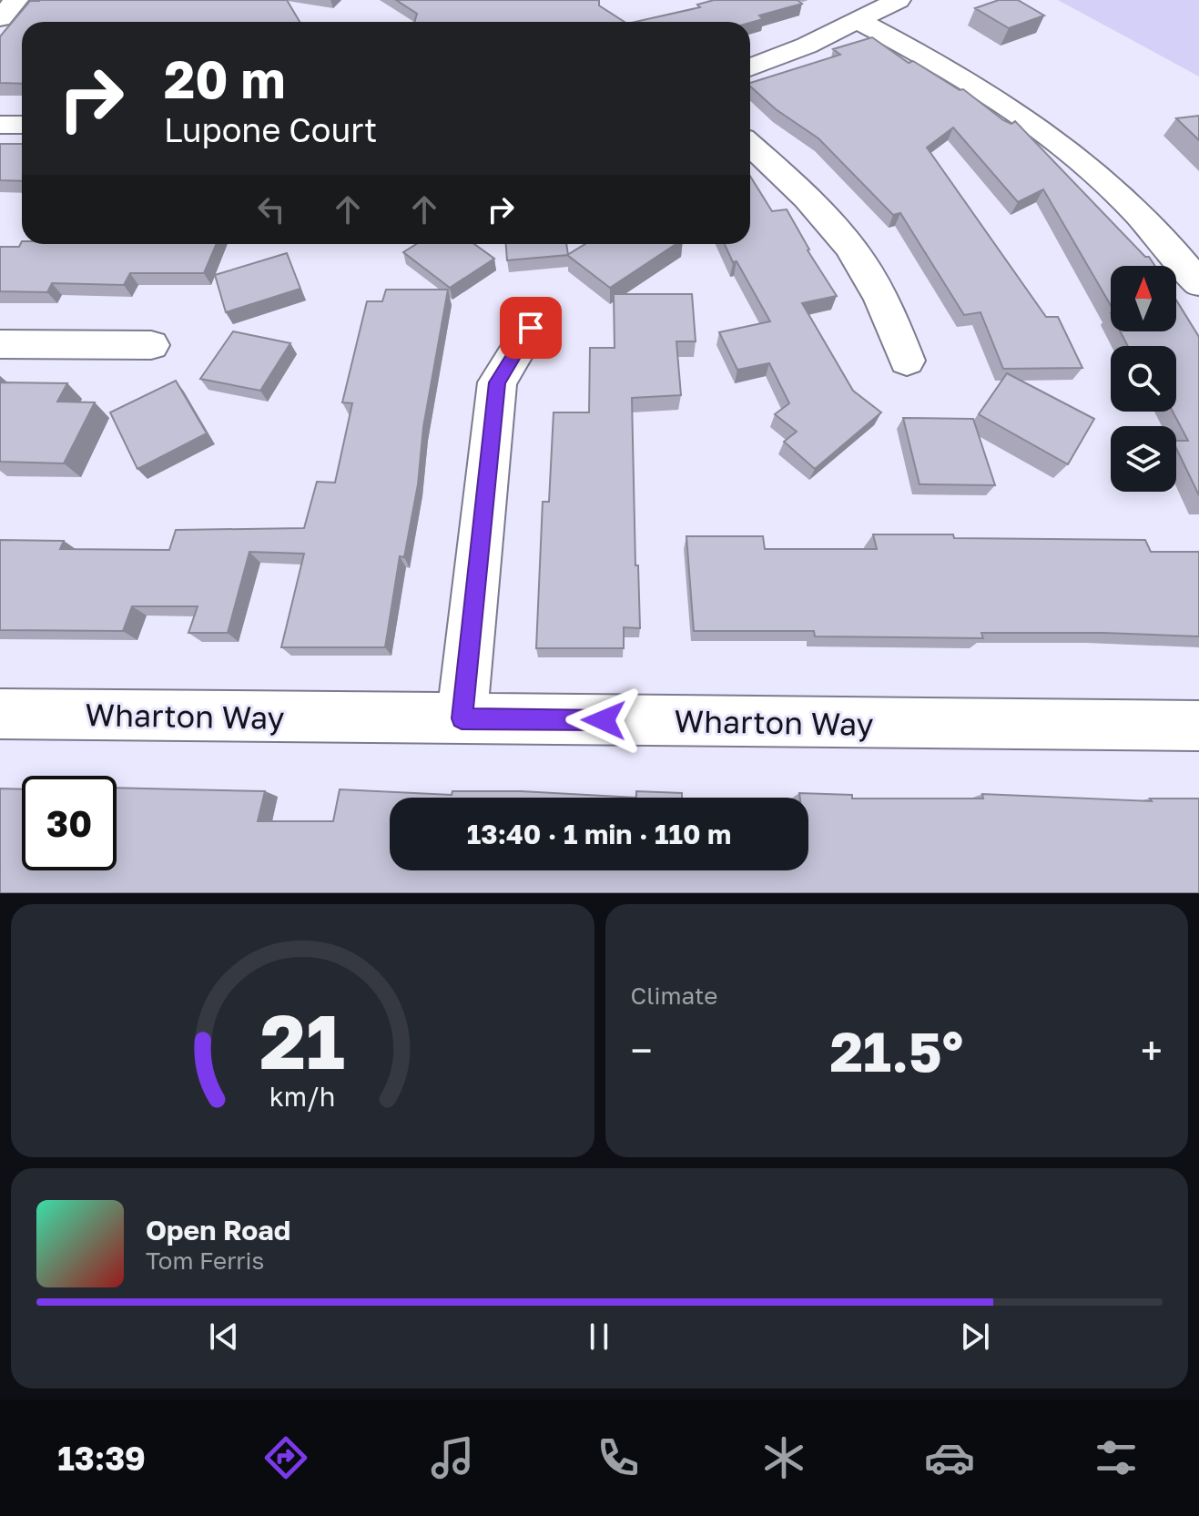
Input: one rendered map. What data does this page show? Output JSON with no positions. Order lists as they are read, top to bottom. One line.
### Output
{"streets":{"street":["Wharton Way"]},"north":"top","page":{"turn":["20 m","Lupone Court"],"limit":"30","trip":"13:40 · 1 min · 110 m","tile":"Climate","heat":["−","21.5°","+"],"song":["Open Road","Tom Ferris"],"tabs":"13:39","gauge":["21","km/h"]}}
